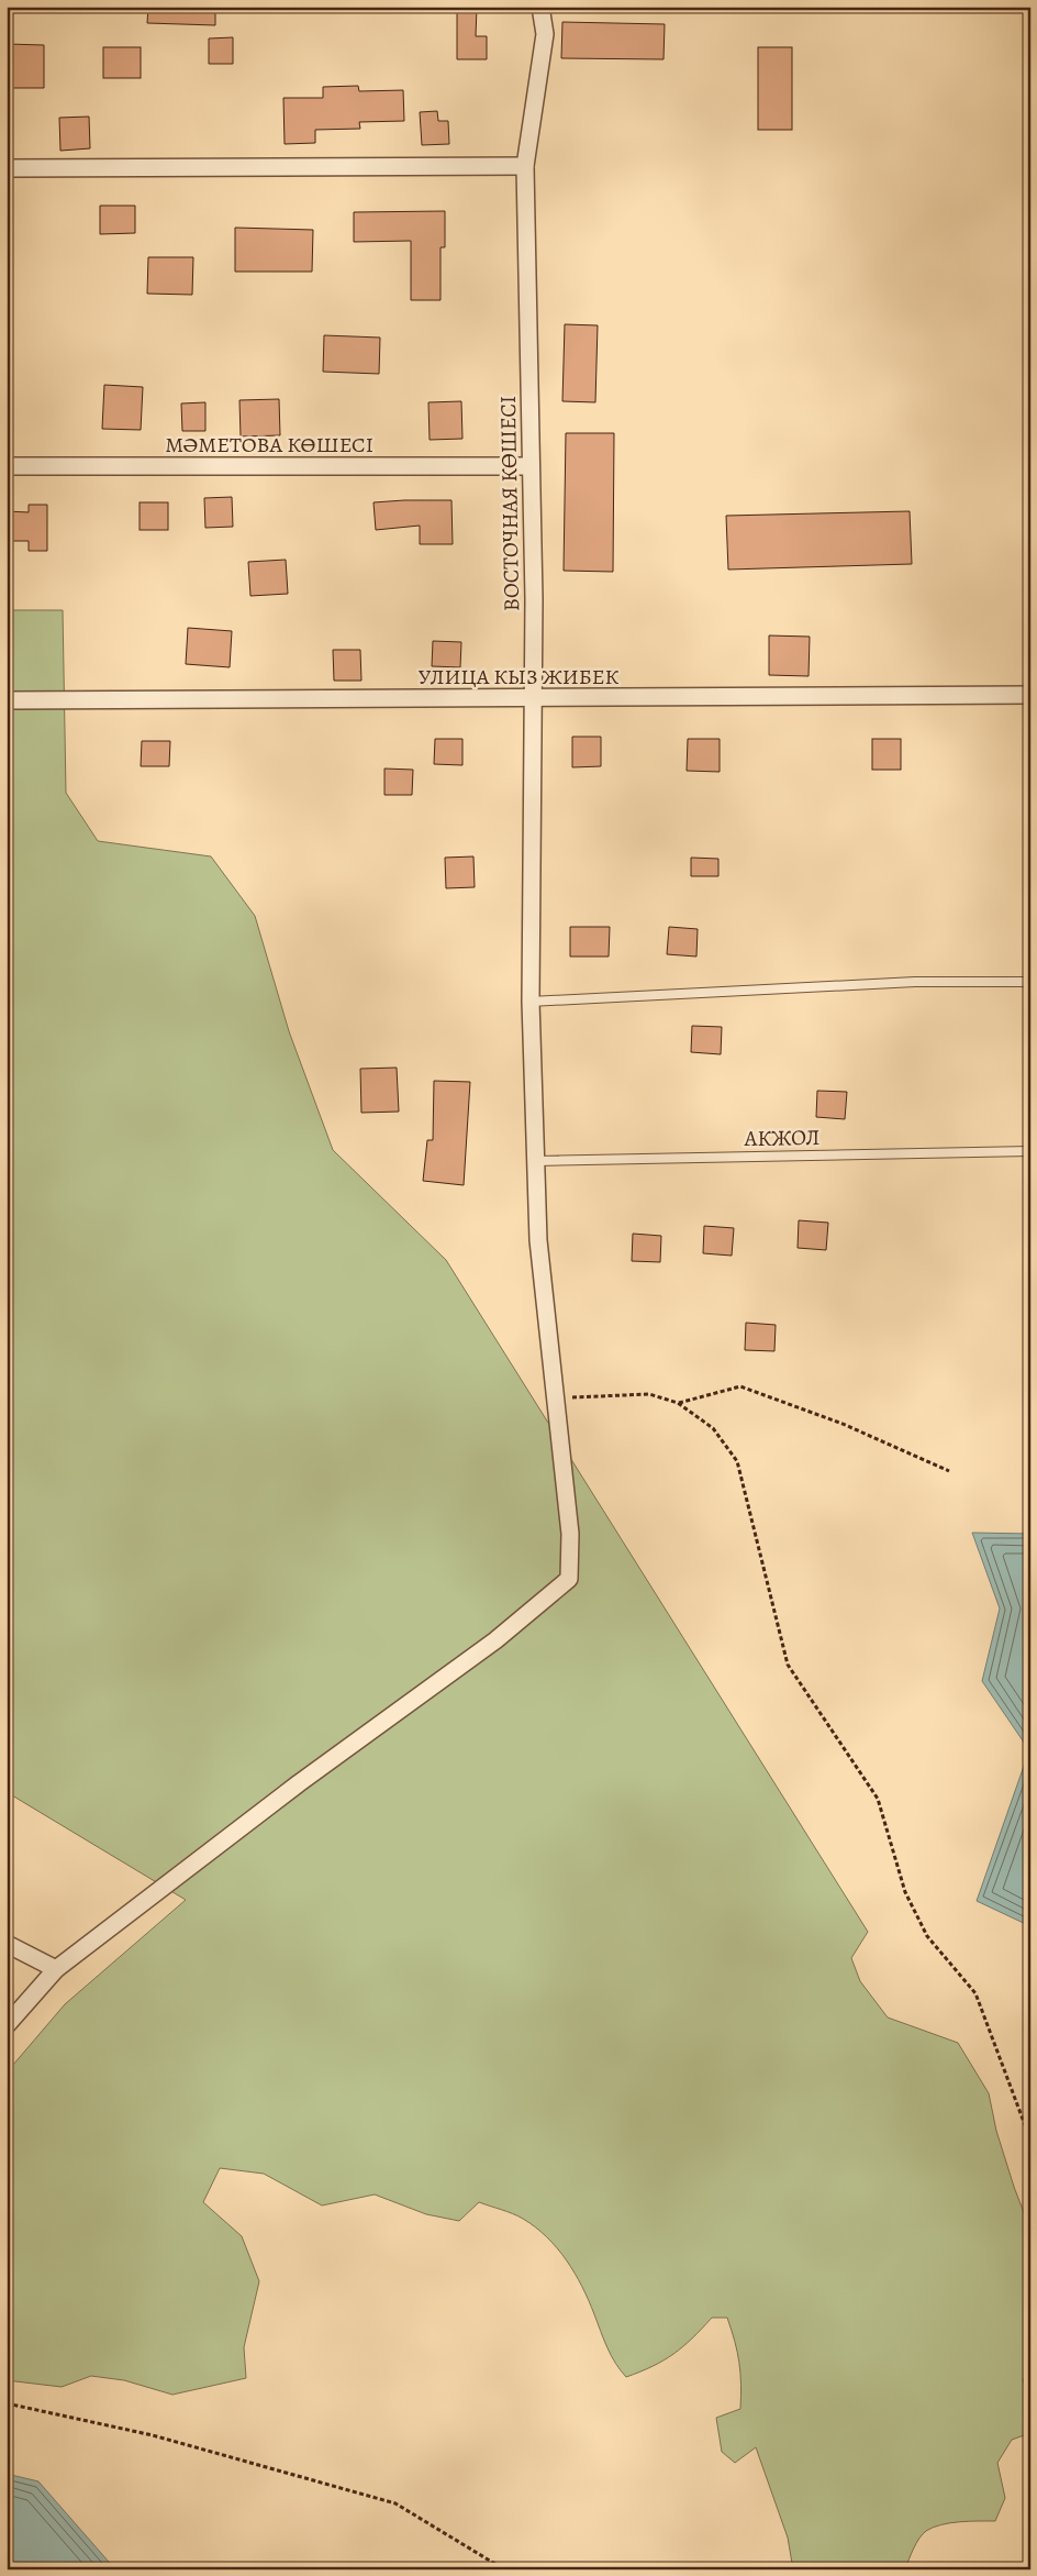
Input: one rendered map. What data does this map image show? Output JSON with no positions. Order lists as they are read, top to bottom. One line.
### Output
{"streets":{"street":["МӘМЕТОВА КӨШЕСІ","ВОСТОЧНАЯ КӨШЕСІ","УЛИЦА КЫЗ ЖИБЕК"],"lane":["АКЖОЛ"]},"crossings":[["МӘМЕТОВА КӨШЕСІ","ВОСТОЧНАЯ КӨШЕСІ"],["ВОСТОЧНАЯ КӨШЕСІ","УЛИЦА КЫЗ ЖИБЕК"],["ВОСТОЧНАЯ КӨШЕСІ","АКЖОЛ"]]}
